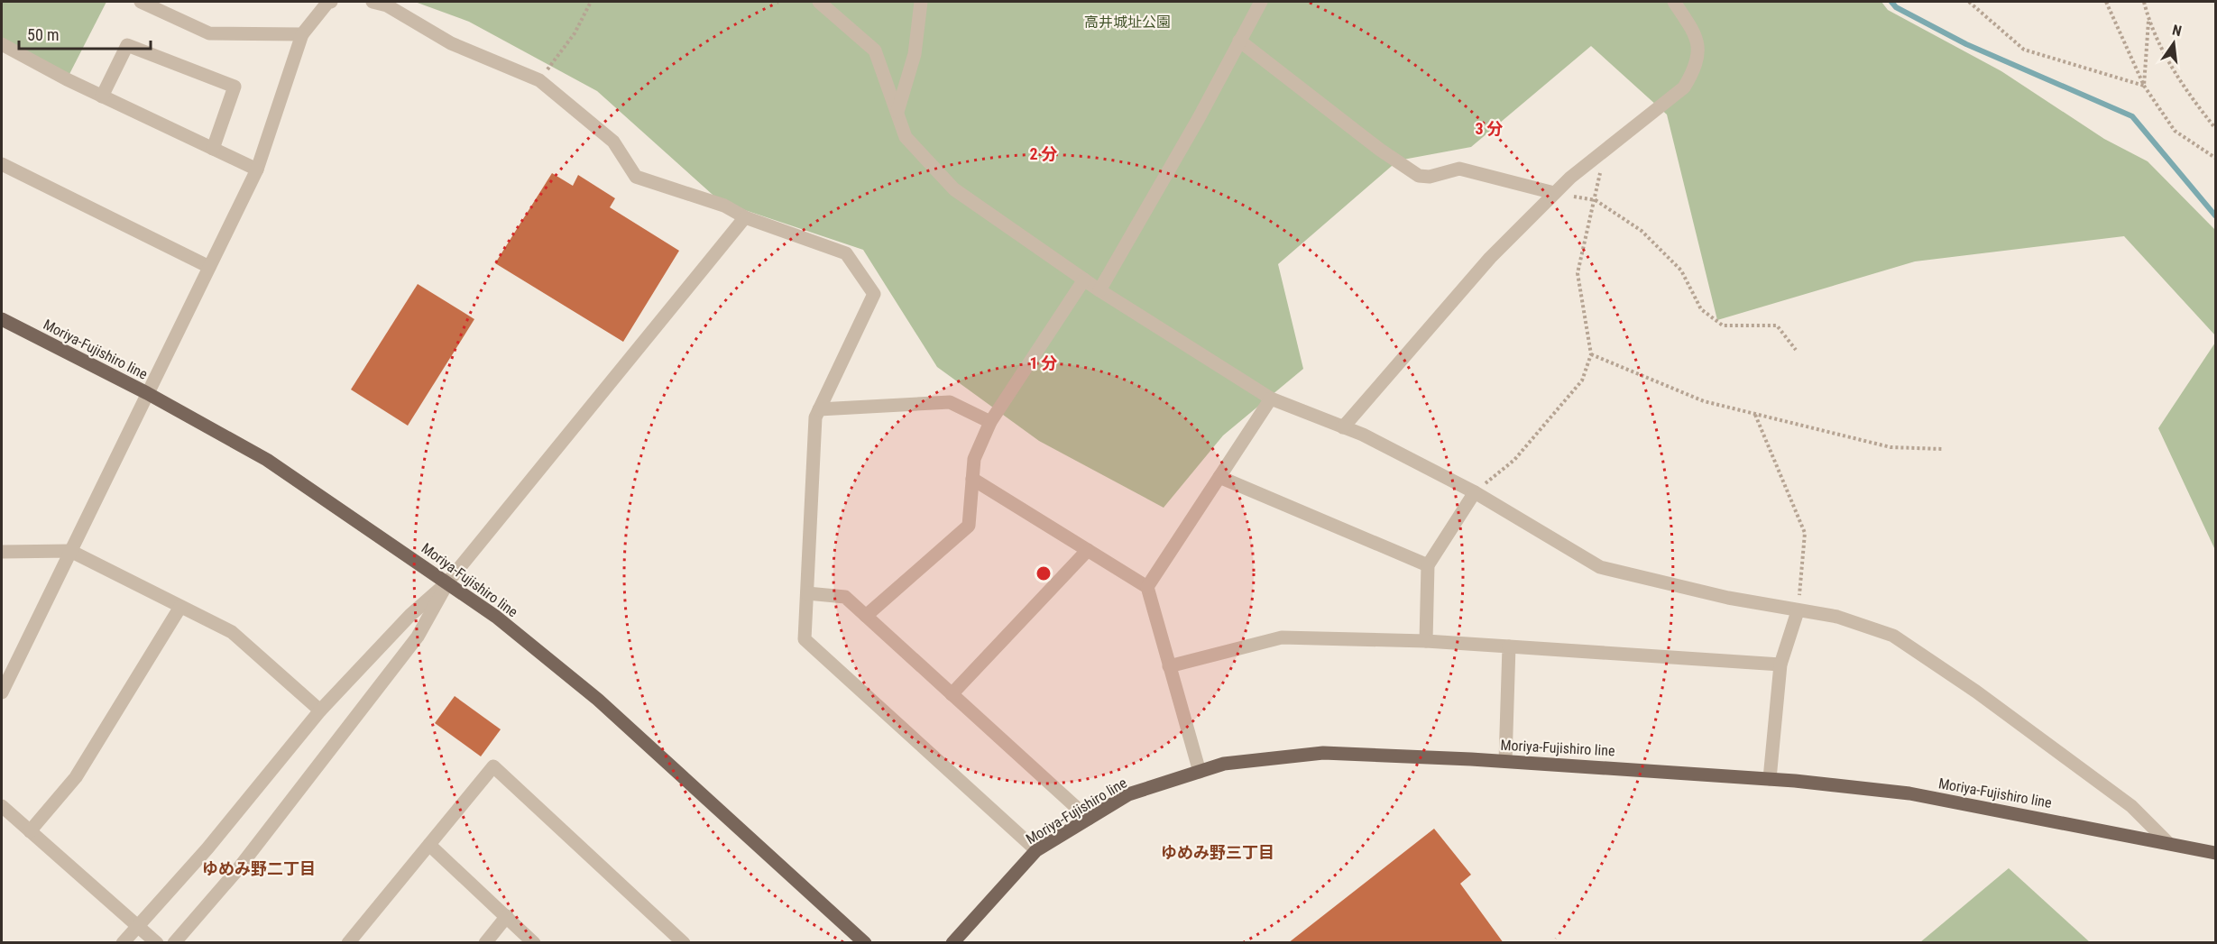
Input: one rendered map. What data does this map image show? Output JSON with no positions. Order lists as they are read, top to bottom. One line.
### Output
{"streets":{"main road":["Moriya-Fujishiro line"]},"districts":["ゆめみ野三丁目","ゆめみ野二丁目"],"parks":["高井城址公園"],"scale_bar":"50 m","north":"top","rings":["3 分","2 分","1 分"]}
